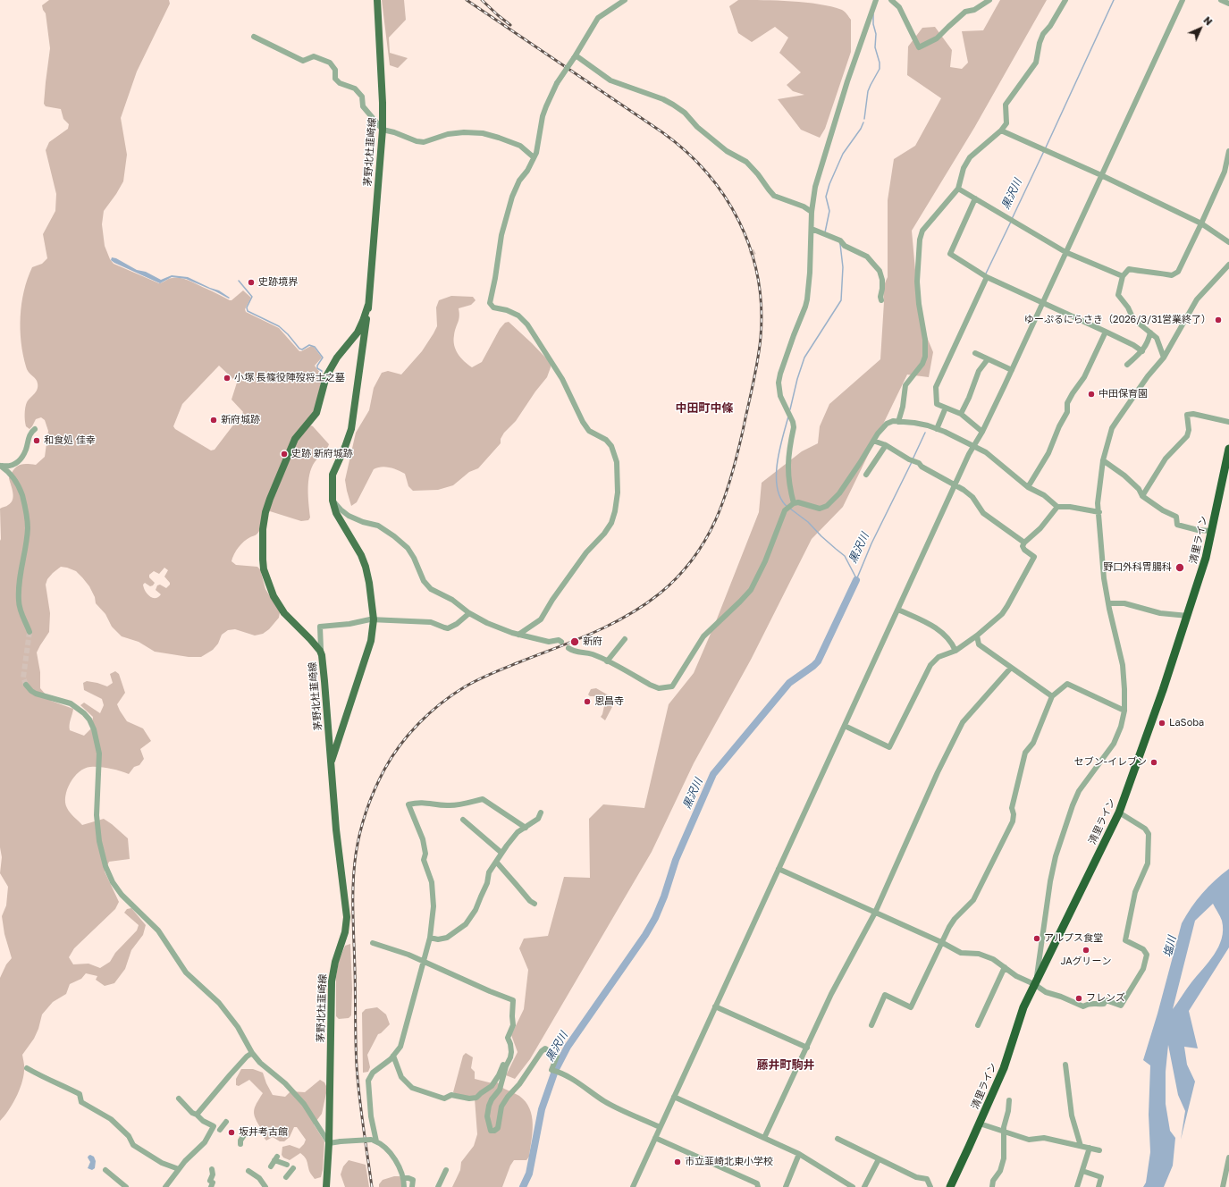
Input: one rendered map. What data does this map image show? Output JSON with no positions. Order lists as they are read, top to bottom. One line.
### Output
{"streets":{"highway":["清里ライン"],"main road":["茅野北杜韮崎線"]},"districts":["中田町中條","藤井町駒井"],"water":["黒沢川","塩川"],"places":["史跡境界","ゆーぷるにらさき（2026/3/31営業終了）","小塚 長篠役陣歿将士之墓","中田保育園","新府城跡","和食処 佳幸","史跡 新府城跡","野口外科胃腸科","新府","恩昌寺","LaSoba","セブン-イレブン","アルプス食堂","JAグリーン","フレンズ","坂井考古館","市立韮崎北東小学校"],"north":"top right"}
